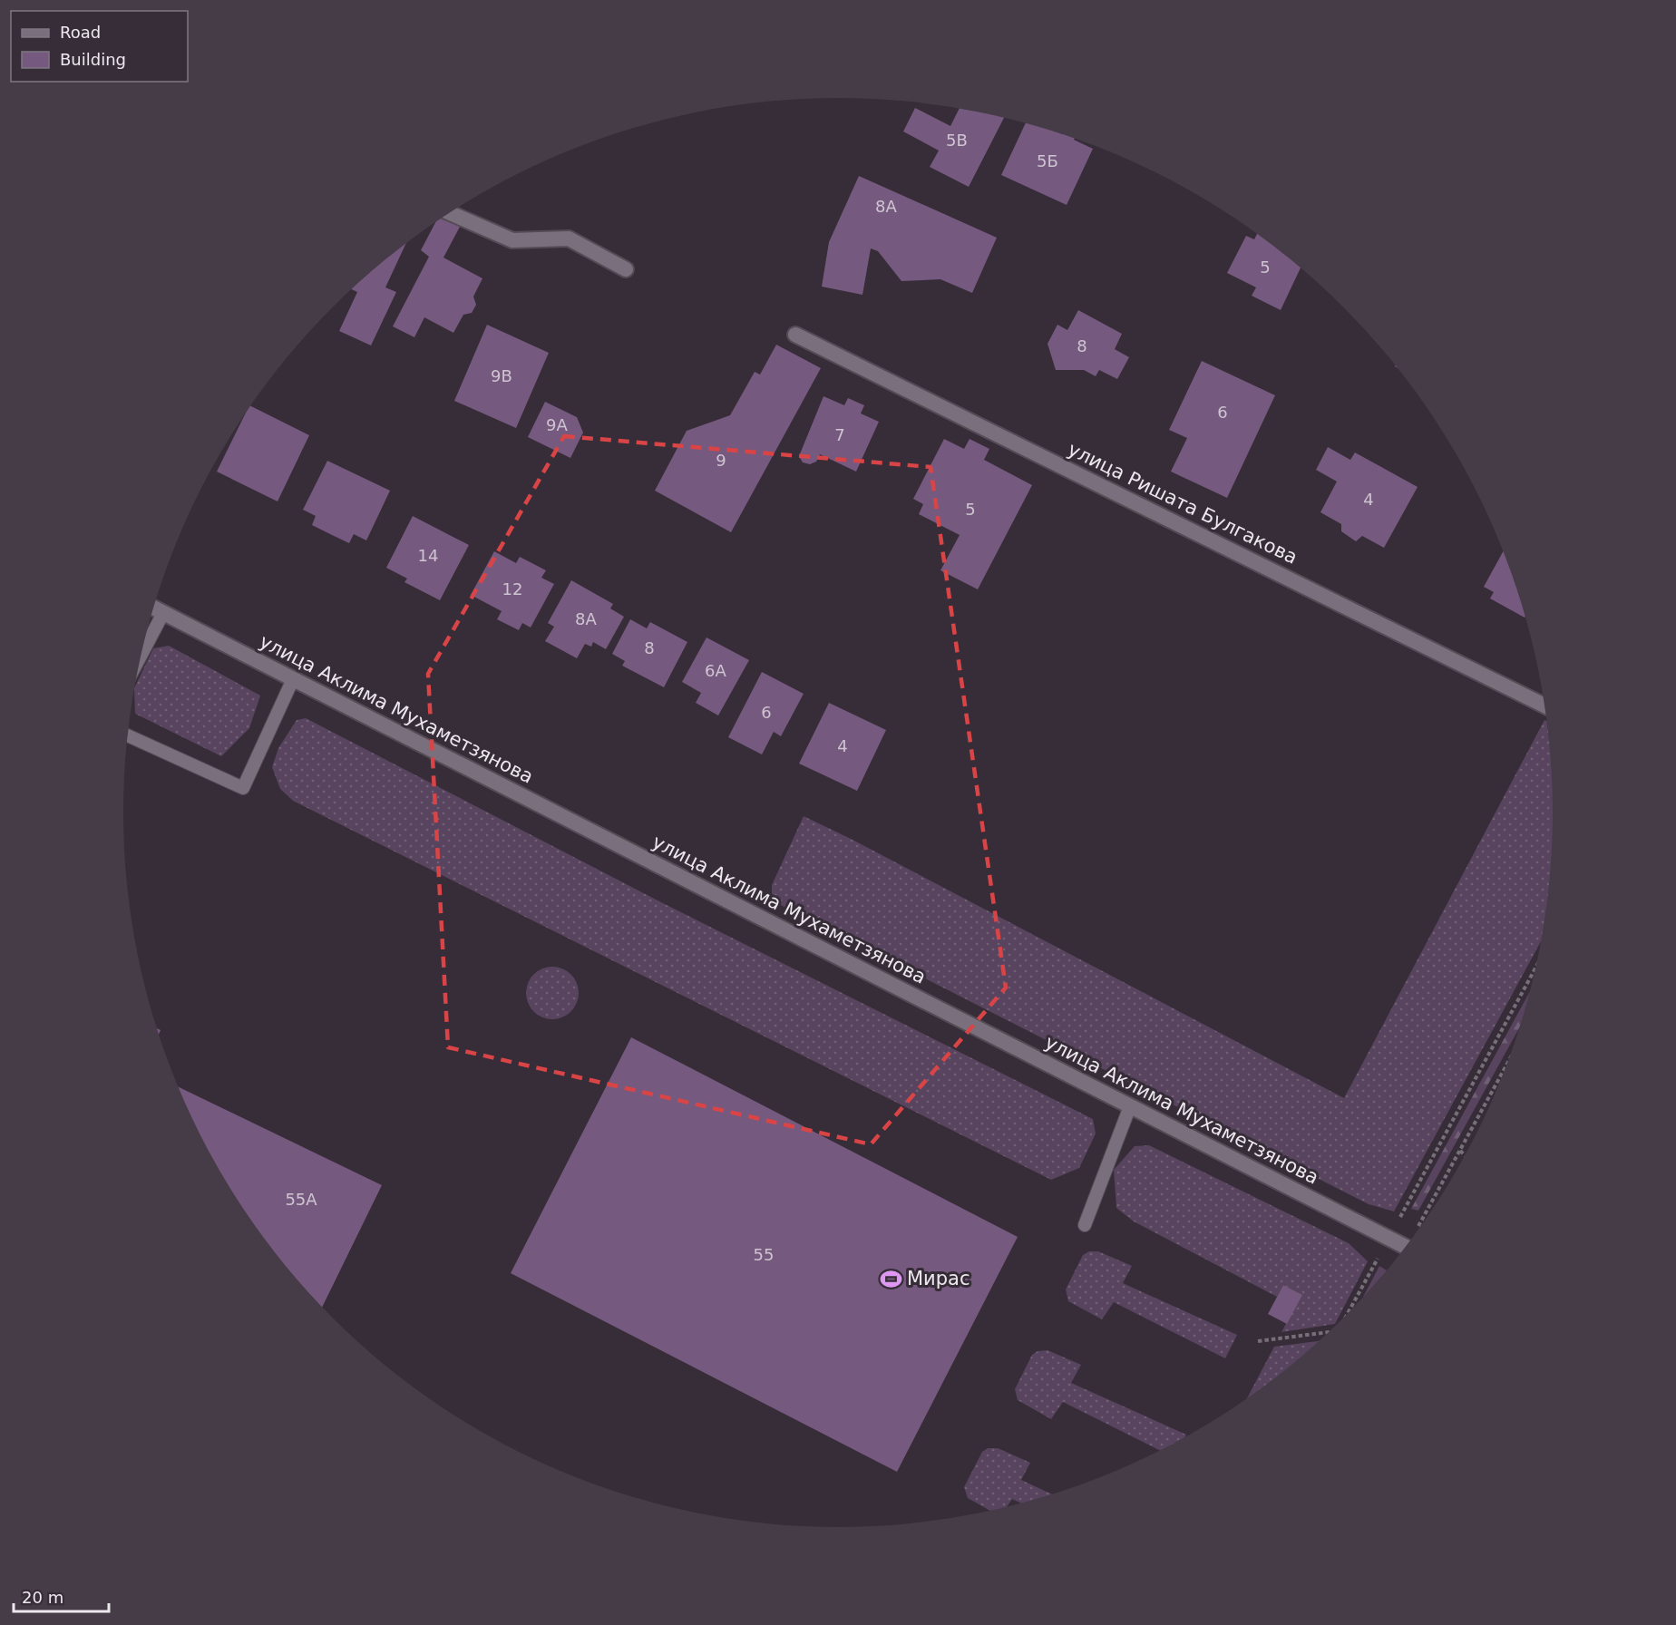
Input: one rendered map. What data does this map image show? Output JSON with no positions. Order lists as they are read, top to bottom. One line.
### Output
{"streets":{"street":["улица Ришата Булгакова","улица Аклима Мухаметзянова"]},"places":{"sports":["Мирас"]},"house_numbers":["5В","5Б","8А","5","8","9В","6","9А","7","9","4","5","14","12","8А","8","6А","6","4","55А","55"],"legend":["Road","Building"],"scale_bar":"20 m"}
